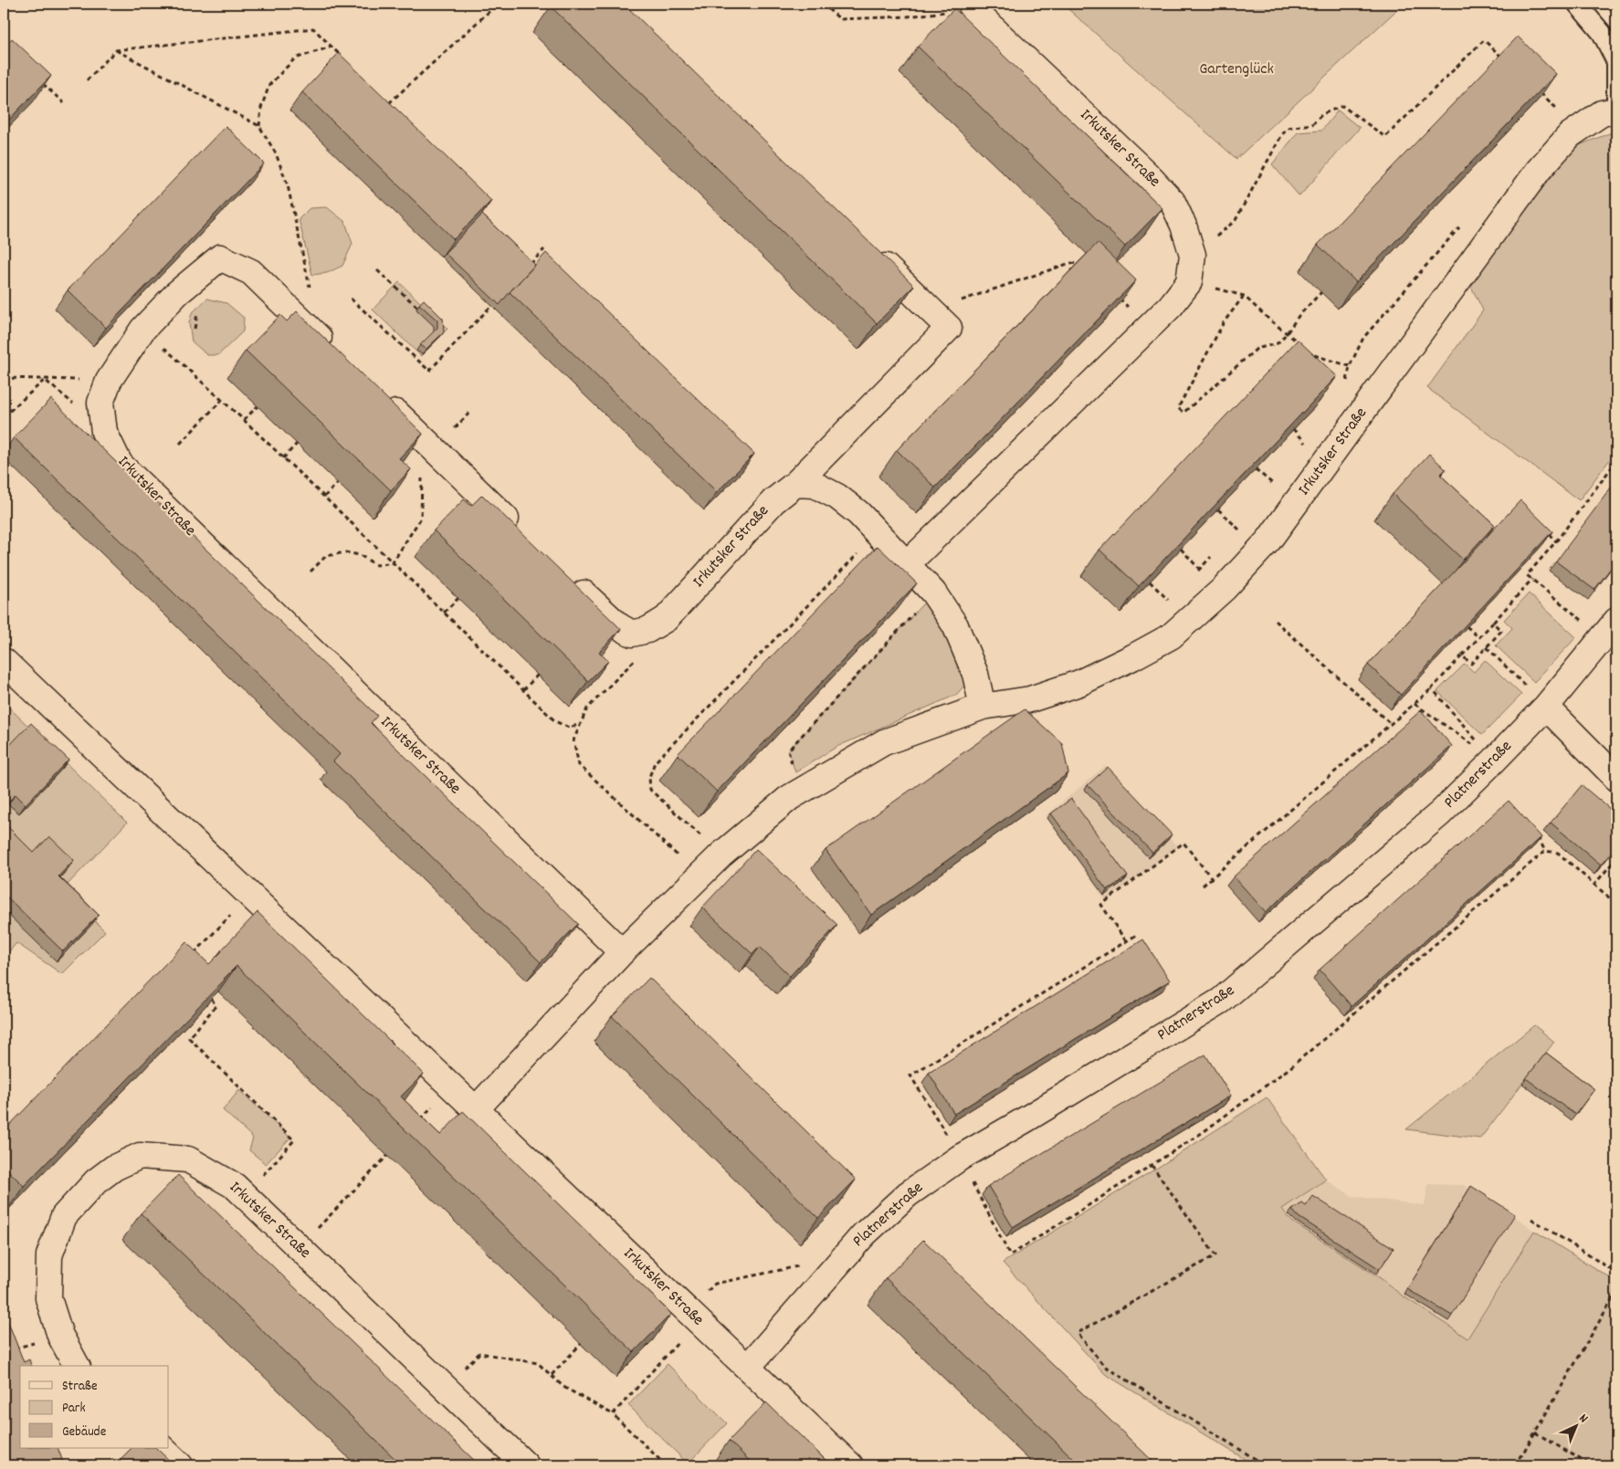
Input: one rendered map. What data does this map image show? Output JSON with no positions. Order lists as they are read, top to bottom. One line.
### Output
{"streets":{"street":["Irkutsker Straße","Platnerstraße"]},"crossings":[["Irkutsker Straße","Platnerstraße"]],"parks":["Gartenglück"],"legend":["Straße","Park","Gebäude"],"north":"top right"}
